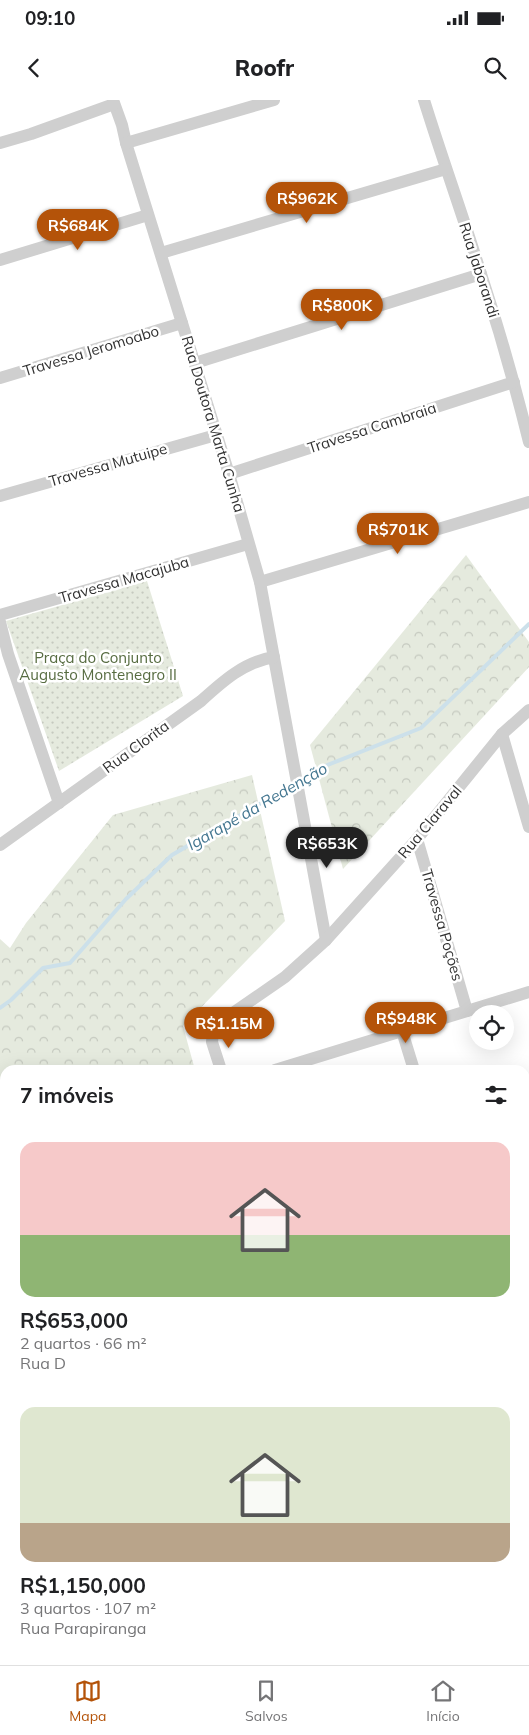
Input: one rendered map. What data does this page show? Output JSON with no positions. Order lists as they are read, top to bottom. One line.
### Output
{"streets":{"street":["Rua Jaborandi","Travessa Jeromoabo","Rua Doutora Marta Cunha","Travessa Cambraia","Travessa Mutuipe","Travessa Macajuba","Rua Clorita","Rua Claraval","Travessa Poções"]},"crossings":[["Rua Jaborandi","Travessa Cambraia"],["Travessa Jeromoabo","Rua Doutora Marta Cunha"],["Rua Doutora Marta Cunha","Travessa Cambraia"],["Rua Doutora Marta Cunha","Travessa Mutuipe"],["Rua Doutora Marta Cunha","Travessa Macajuba"],["Rua Doutora Marta Cunha","Rua Clorita"],["Rua Doutora Marta Cunha","Rua Claraval"],["Rua Claraval","Travessa Poções"]],"water":["Igarapé da Redenção"],"parks":["Praça do Conjunto Augusto Montenegro II"],"page":{"status":"09:10","header":"Roofr","price":["R$962K","R$684K","R$800K","R$701K","R$653K","R$948K","R$1.15M"],"heading":"7 imóveis","list":[{"name":"R$653,000","note":"2 quartos · 66 m² · Rua D"},{"name":"R$1,150,000","note":"3 quartos · 107 m² · Rua Parapiranga"}],"tabs":["Mapa","Salvos","Início"]}}
